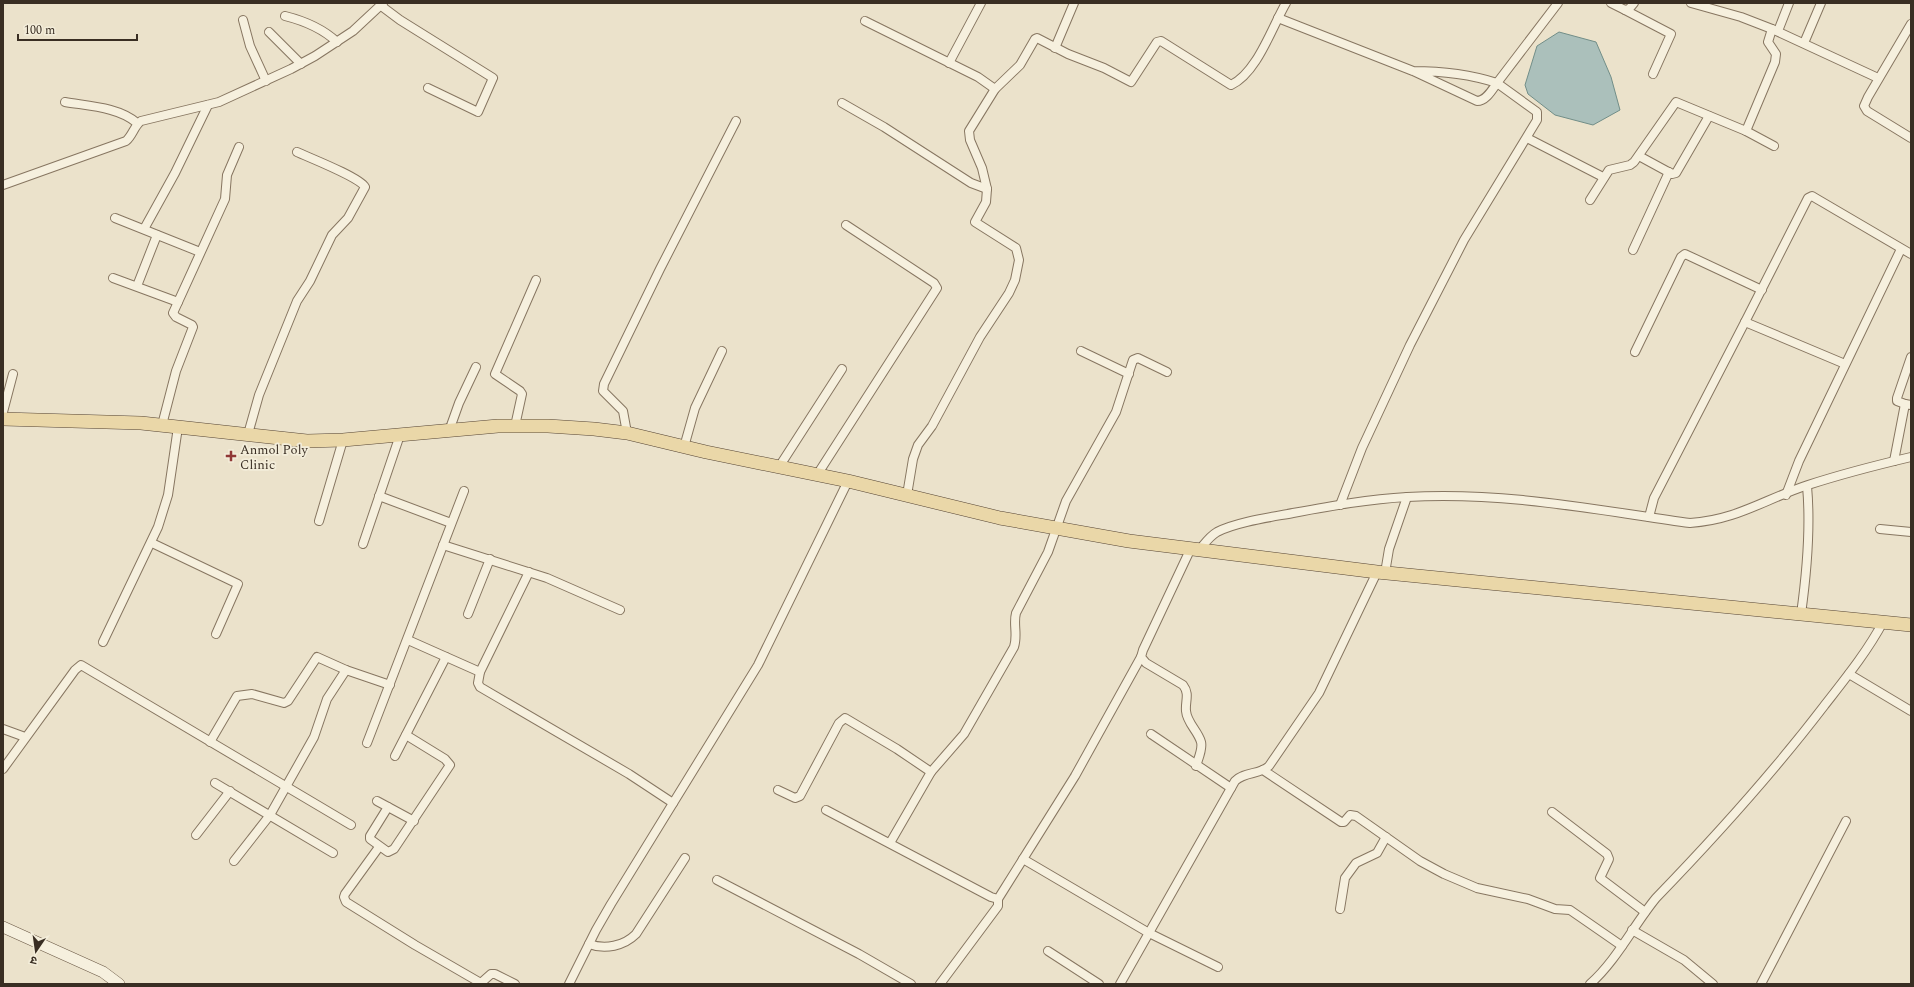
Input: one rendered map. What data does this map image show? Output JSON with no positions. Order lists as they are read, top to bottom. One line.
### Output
{"places":{"health":["Anmol Poly Clinic"]},"scale_bar":"100 m","north":"bottom"}
